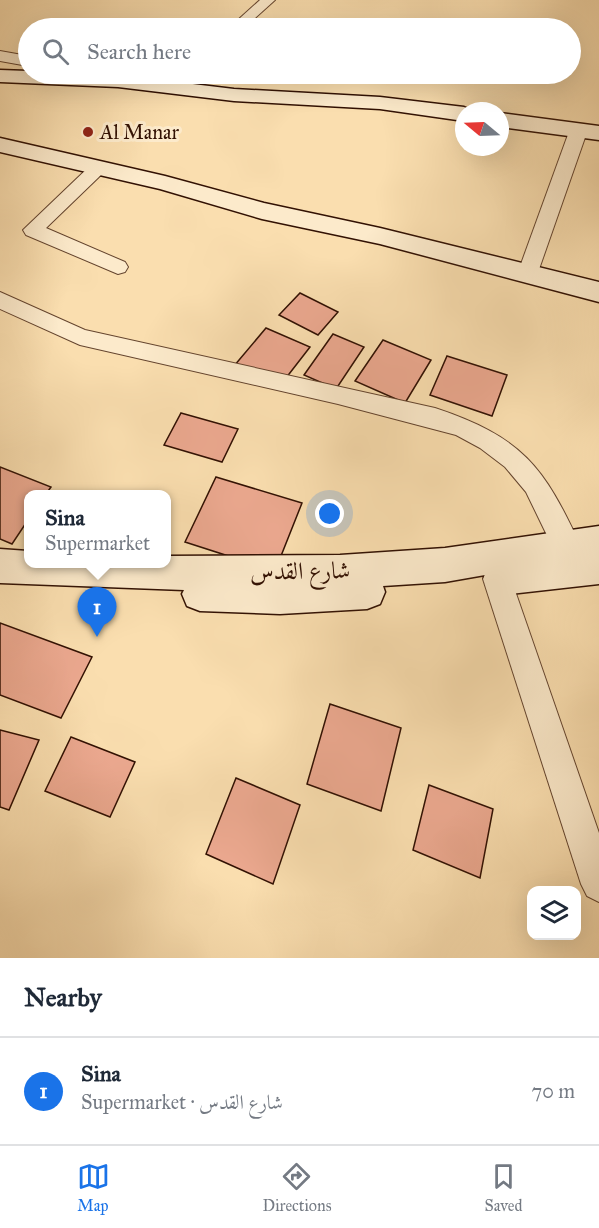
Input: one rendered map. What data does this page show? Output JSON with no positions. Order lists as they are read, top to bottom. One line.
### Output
{"streets":{"street":["شارع القدس"]},"places":["Al Manar"],"north":"left","page":{"search":"Search here","popup":["Sina","Supermarket"],"pins":"1","heading":"Nearby","list":[{"mark":"1","name":"Sina","note":"Supermarket · شارع القدس","value":"70 m"}],"nav":["Map","Directions","Saved"]}}
